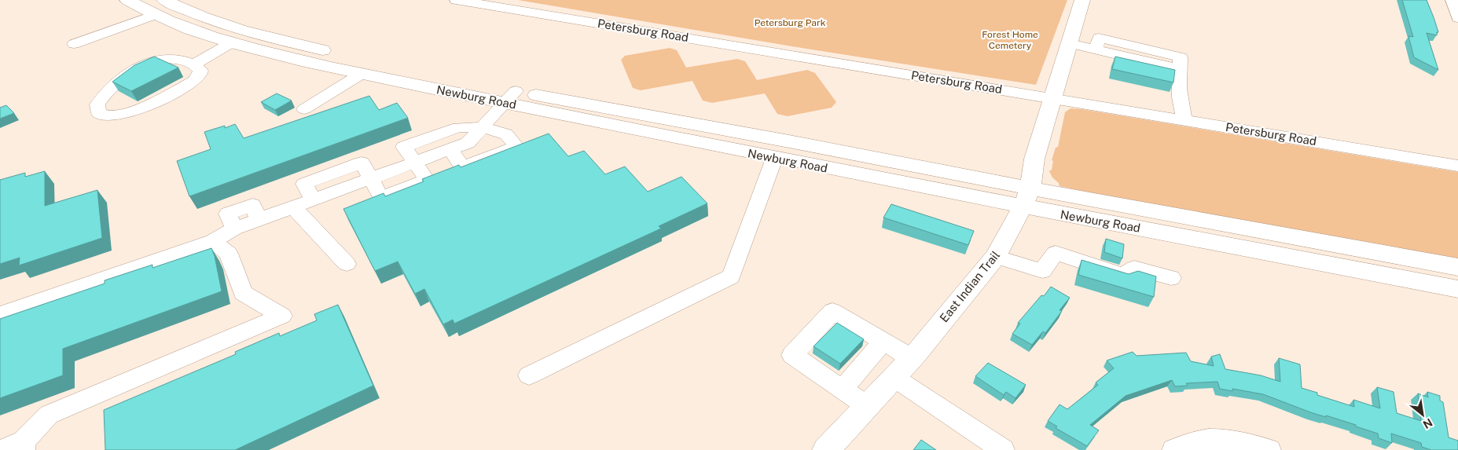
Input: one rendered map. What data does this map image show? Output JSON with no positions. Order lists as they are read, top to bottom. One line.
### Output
{"streets":{"main road":["Newburg Road","East Indian Trail"],"street":["Petersburg Road"]},"crossings":[["Petersburg Road","East Indian Trail"],["Newburg Road","East Indian Trail"]],"parks":["Petersburg Park","Forest Home Cemetery"],"north":"bottom right"}
